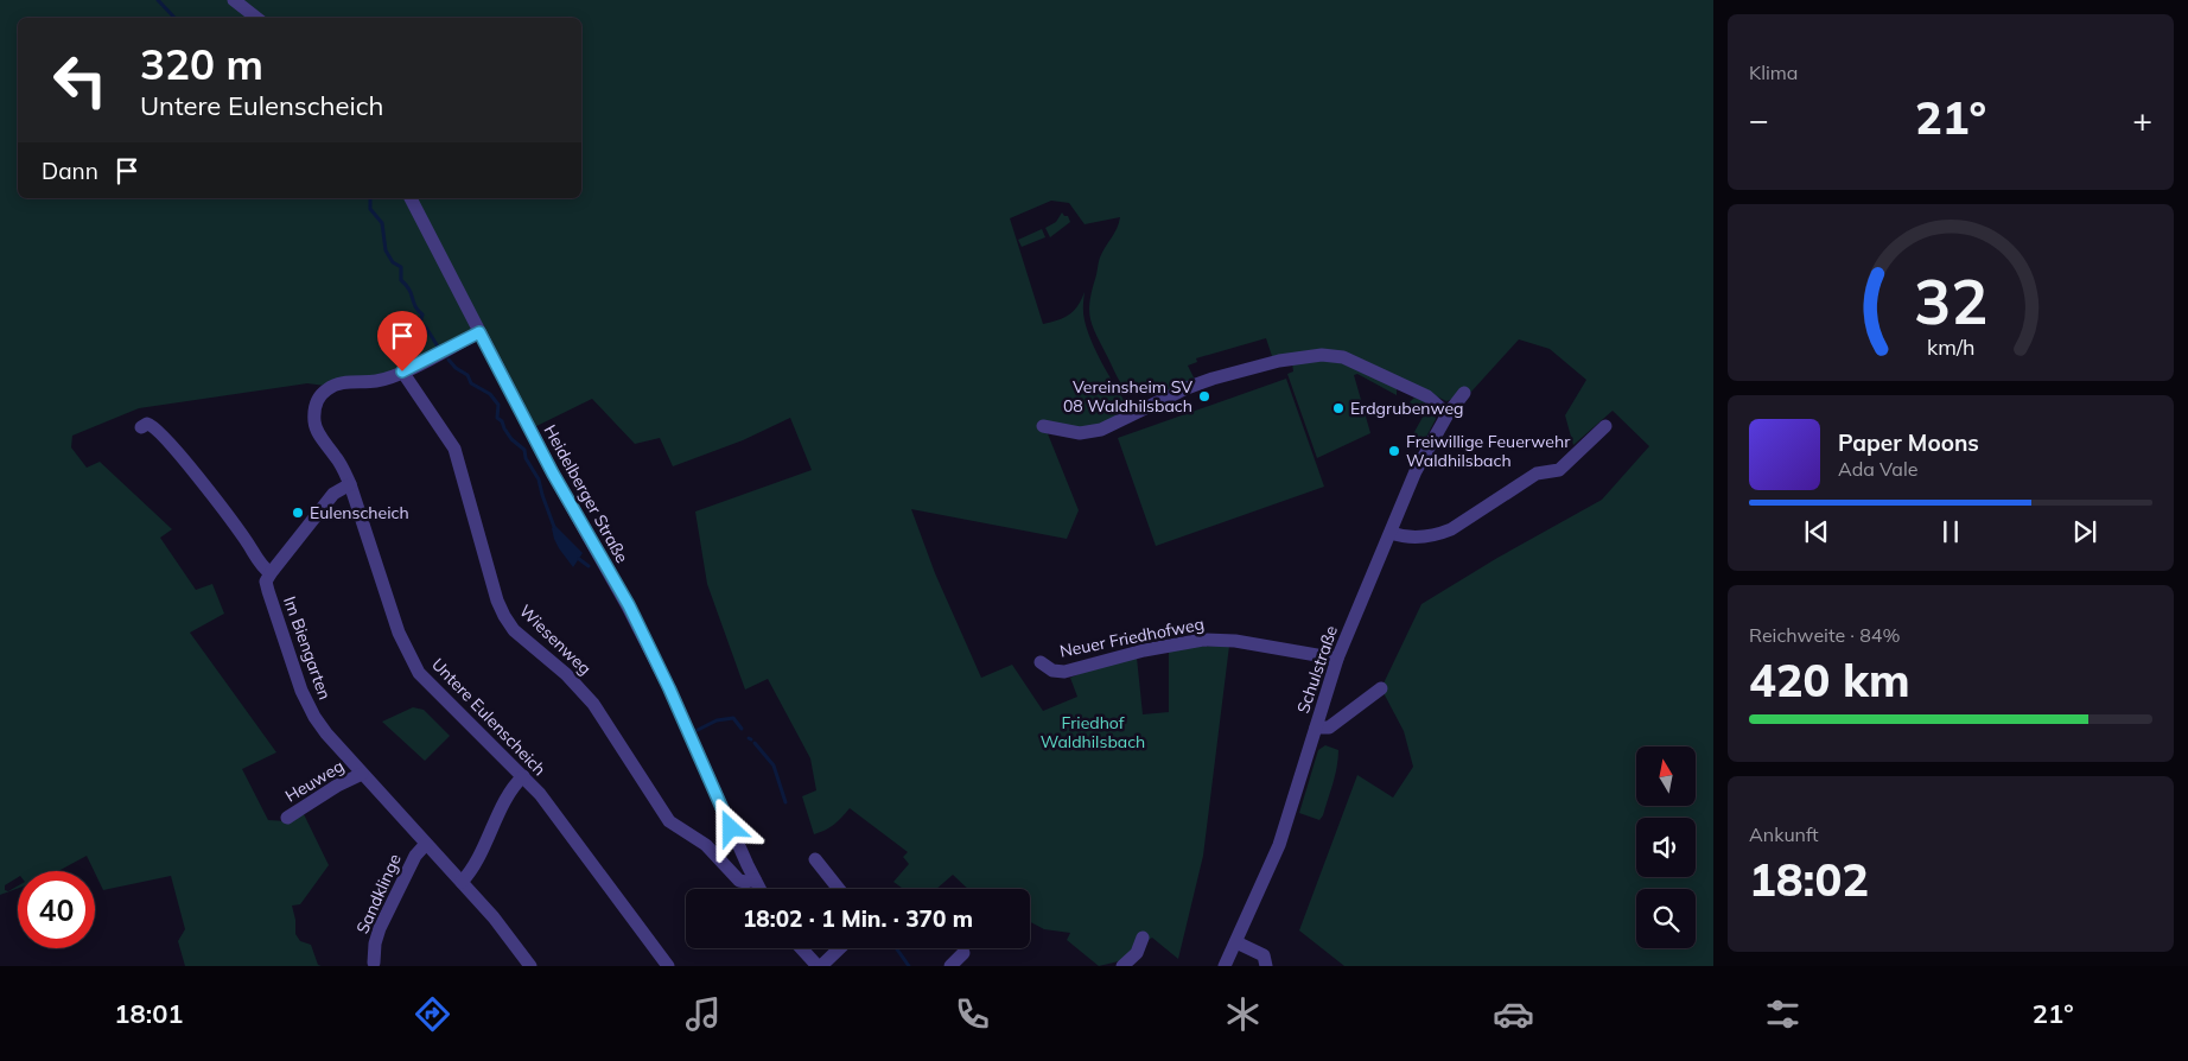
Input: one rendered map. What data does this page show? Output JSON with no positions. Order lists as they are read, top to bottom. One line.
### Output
{"streets":{"street":["Heidelberger Straße","Neuer Friedhofweg","Wiesenweg","Im Biengarten","Schulstraße","Untere Eulenscheich","Heuweg","Sandklinge"]},"crossings":[["Heidelberger Straße","Wiesenweg"],["Heidelberger Straße","Untere Eulenscheich"],["Neuer Friedhofweg","Schulstraße"],["Wiesenweg","Untere Eulenscheich"],["Im Biengarten","Heuweg"],["Im Biengarten","Sandklinge"]],"parks":["Friedhof Waldhilsbach"],"places":["Vereinsheim SV 08 Waldhilsbach","Erdgrubenweg","Freiwillige Feuerwehr Waldhilsbach","Eulenscheich"],"north":"top","page":{"tile":["Klima",["Reichweite · 84%","420 km"],["Ankunft","18:02"]],"turn":["320 m","Untere Eulenscheich"],"heat":["−","21°","+"],"then":"Dann","song":["Paper Moons","Ada Vale"],"limit":"40","trip":"18:02 · 1 Min. · 370 m","tabs":["18:01","21°"],"gauge":["32","km/h"]}}
